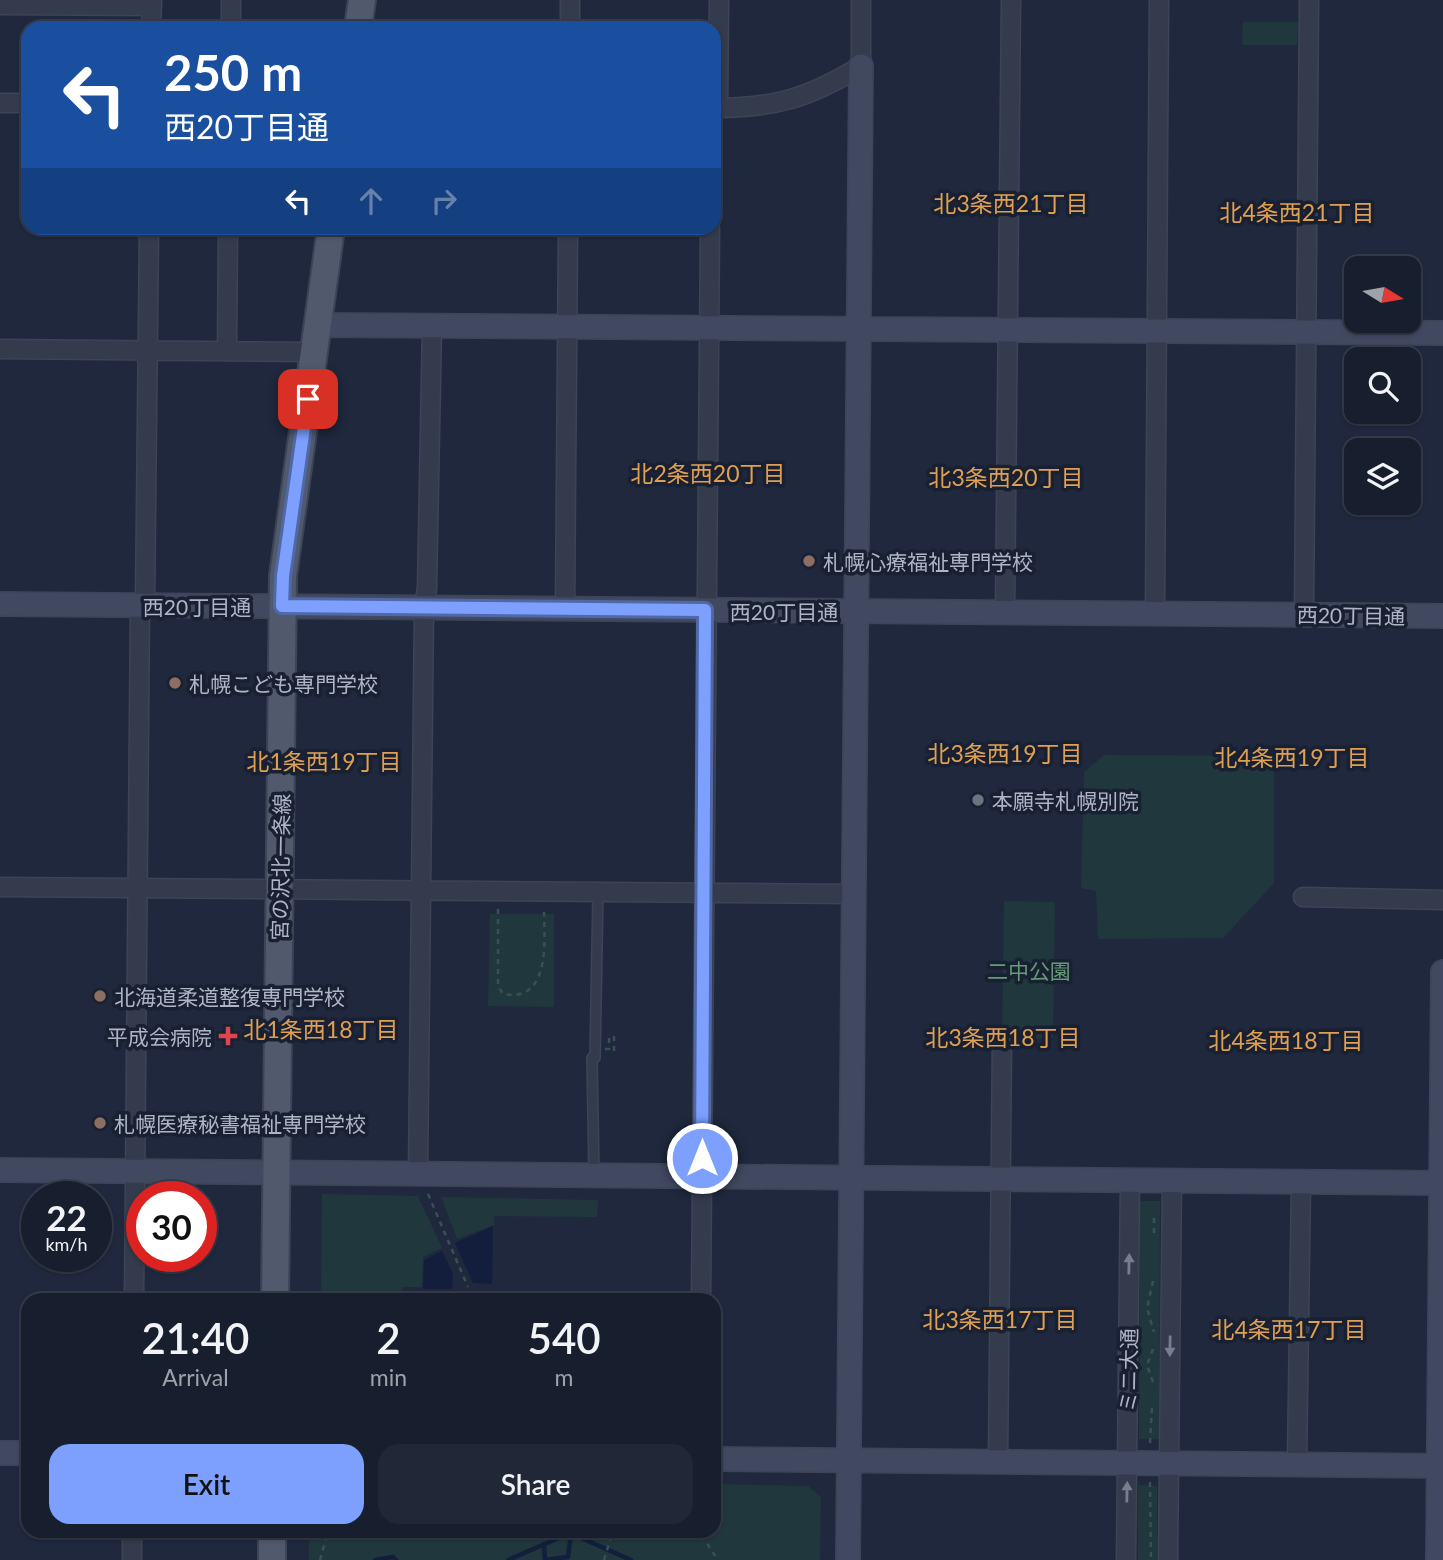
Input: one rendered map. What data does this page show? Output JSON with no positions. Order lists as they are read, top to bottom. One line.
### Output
{"streets":{"main road":["宮の沢北一条線"],"street":["西20丁目通","ミニ大通"]},"crossings":[["西20丁目通","宮の沢北一条線"]],"districts":["北3条西21丁目","北4条西21丁目","北2条西20丁目","北3条西20丁目","北3条西19丁目","北4条西19丁目","北1条西19丁目","北1条西18丁目","北3条西18丁目","北4条西18丁目","北3条西17丁目","北4条西17丁目"],"parks":["二中公園"],"places":{"other":["札幌心療福祉専門学校","札幌こども専門学校","本願寺札幌別院","北海道柔道整復専門学校","札幌医療秘書福祉専門学校"],"health":["平成会病院"]},"north":"right","page":{"turn":["250 m","西20丁目通"],"speed":"22 km/h","limit":"30","eta":["21:40","Arrival","2","min","540","m"],"buttons":["Exit","Share"]}}
